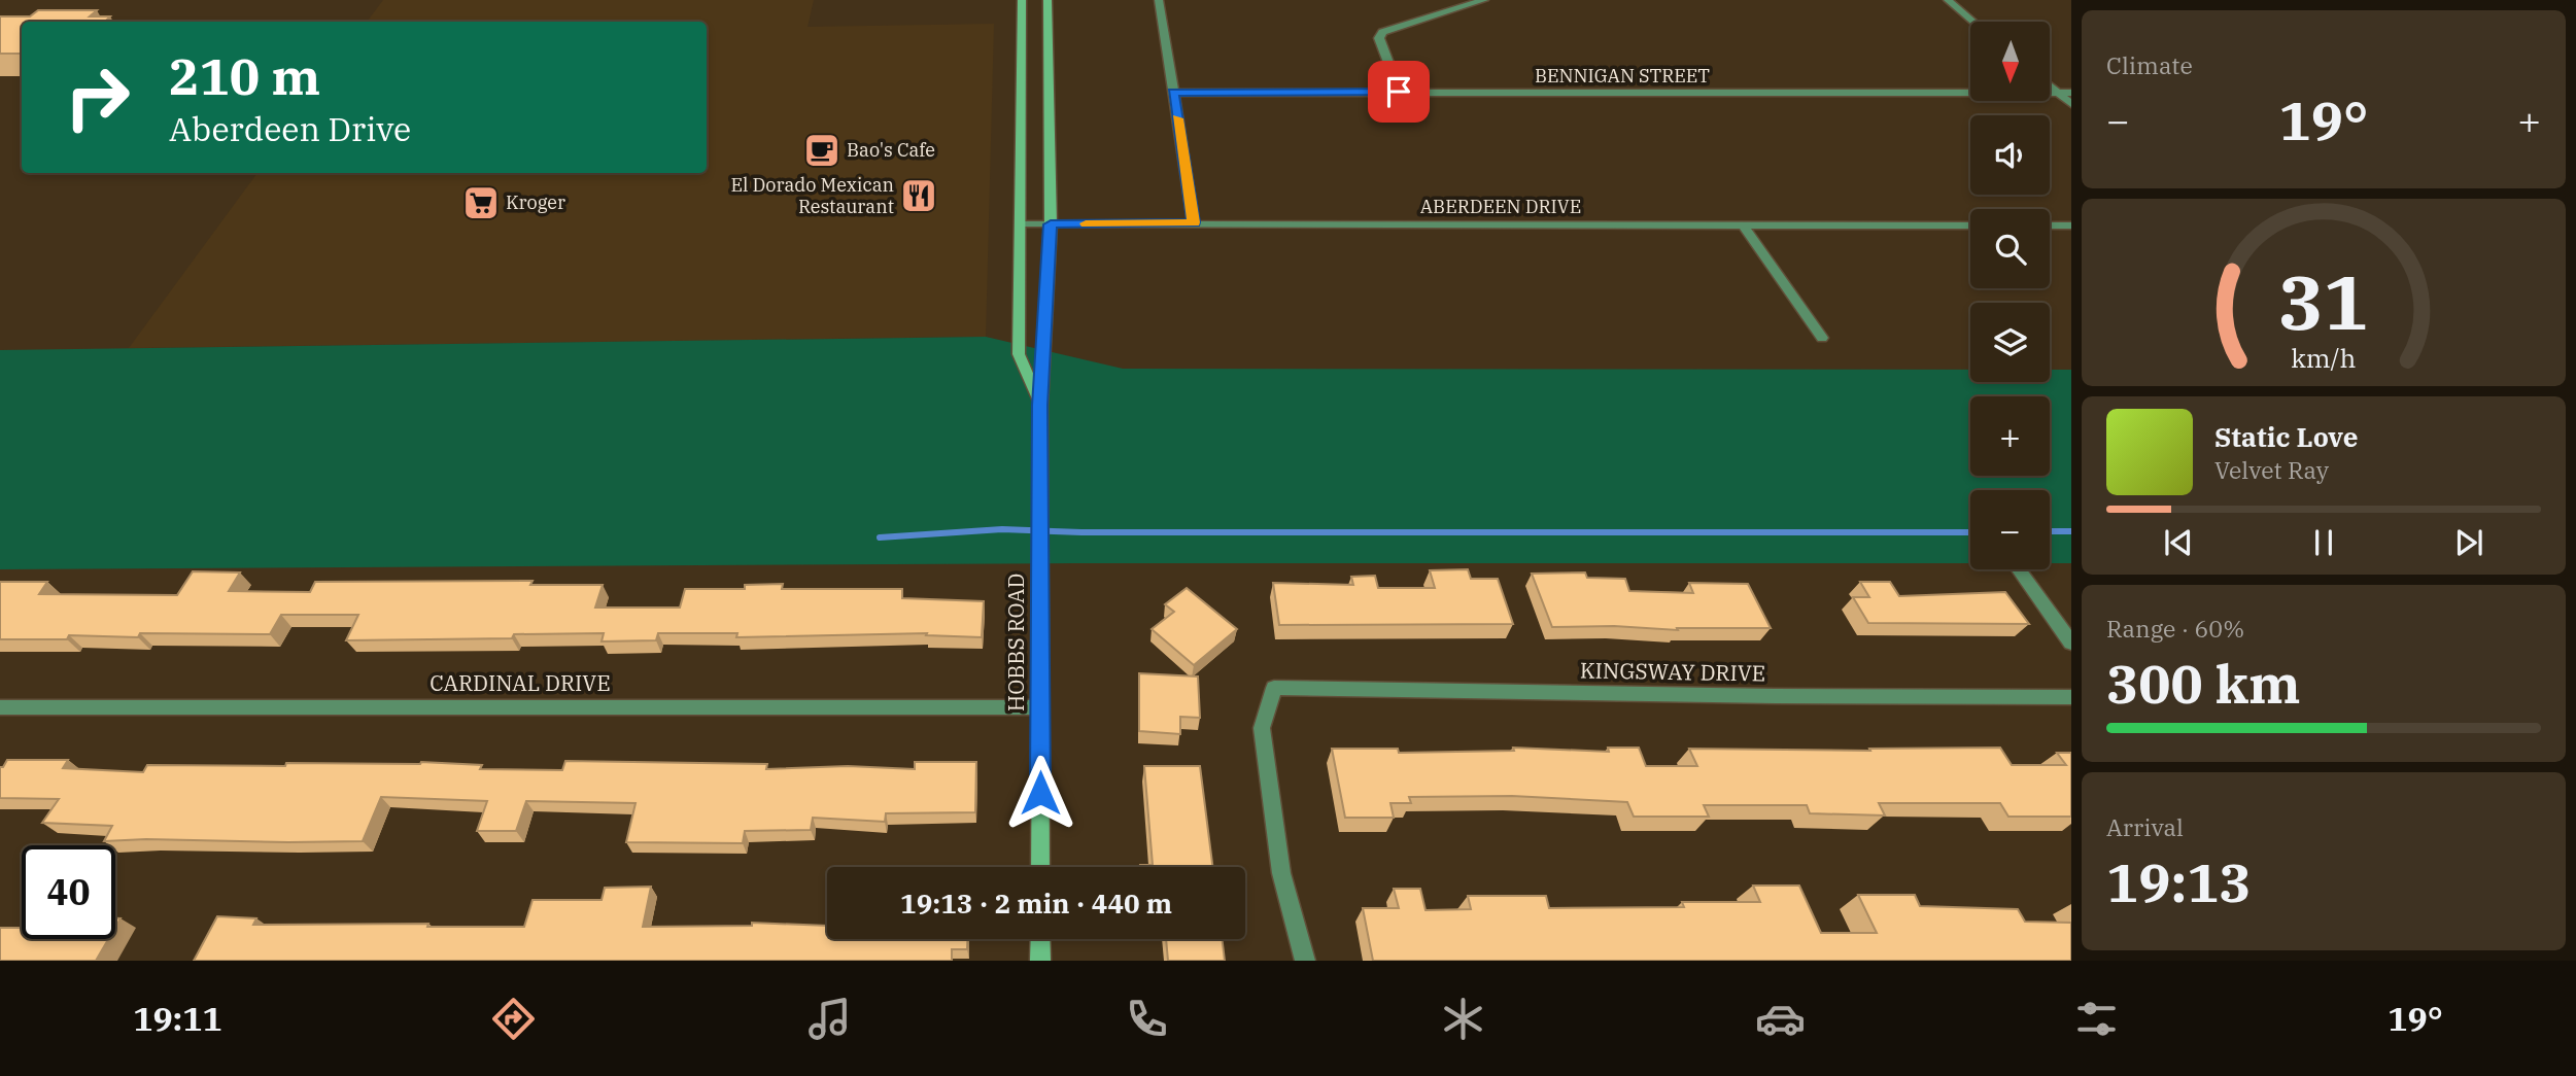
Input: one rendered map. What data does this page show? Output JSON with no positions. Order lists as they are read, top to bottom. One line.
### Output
{"streets":{"street":["BENNIGAN STREET","ABERDEEN DRIVE","HOBBS ROAD","KINGSWAY DRIVE","CARDINAL DRIVE"]},"crossings":[["ABERDEEN DRIVE","HOBBS ROAD"],["HOBBS ROAD","CARDINAL DRIVE"]],"places":{"cafe":["Bao's Cafe"],"restaurant":["El Dorado Mexican Restaurant"],"supermarket":["Kroger"]},"north":"bottom","page":{"tile":["Climate",["Range · 60%","300 km"],["Arrival","19:13"]],"map_buttons":["+","−"],"turn":["210 m","Aberdeen Drive"],"heat":["−","19°","+"],"song":["Static Love","Velvet Ray"],"limit":"40","trip":"19:13 · 2 min · 440 m","tabs":["19:11","19°"],"gauge":["31","km/h"]}}
